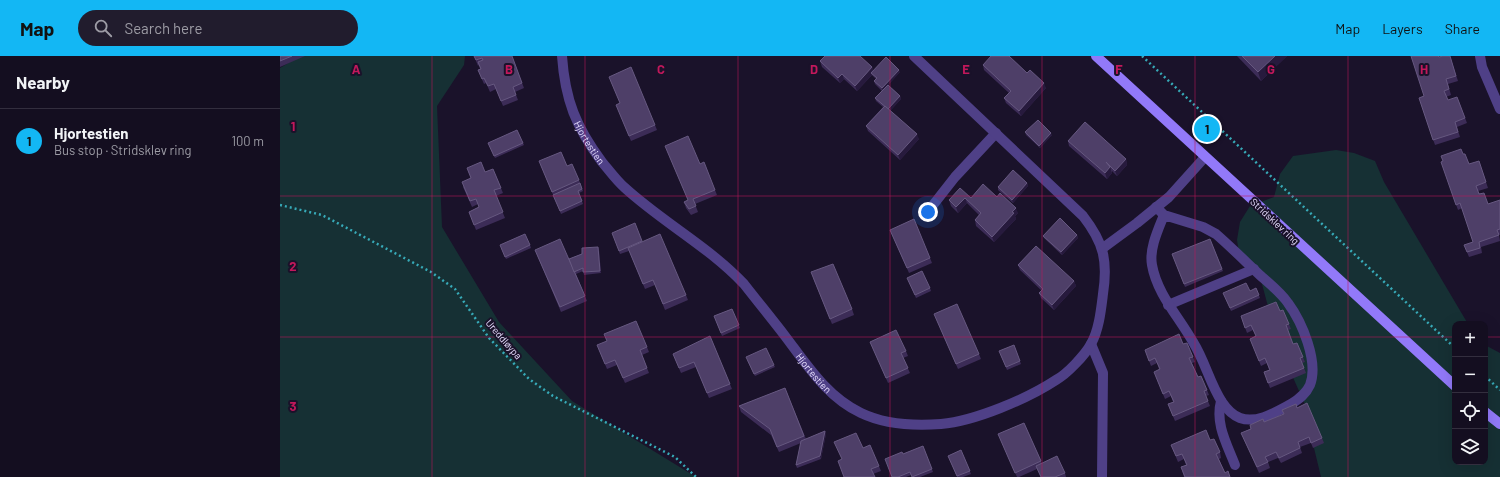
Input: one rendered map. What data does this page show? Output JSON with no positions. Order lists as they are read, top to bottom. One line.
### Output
{"streets":{"street":["Hjortestien","Stridsklev ring"],"path":["Ureddløypa"]},"page":{"header":"Map","search":"Search here","nav":["Map","Layers","Share"],"heading":"Nearby","list":[{"mark":"1","name":"Hjortestien","note":"Bus stop · Stridsklev ring","value":"100 m"}],"pins":"1","map_buttons":["+","−"]},"grid":{"columns":["A","B","C","D","E","F","G","H"],"rows":["1","2","3"]}}
